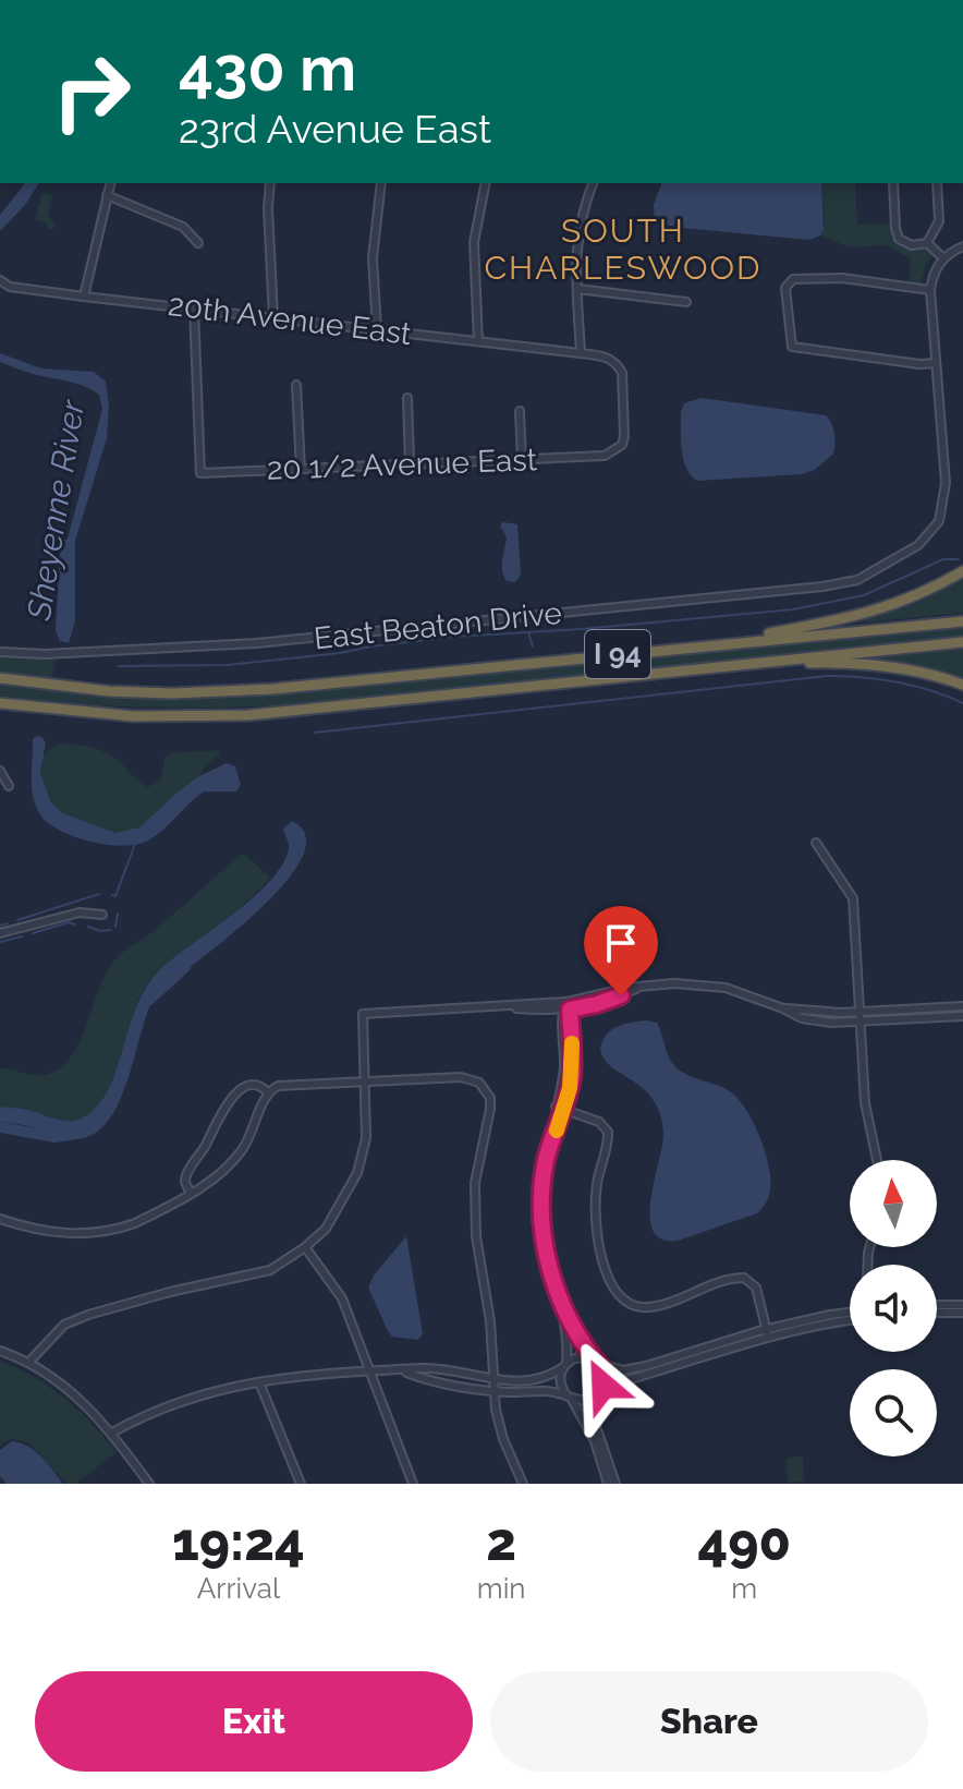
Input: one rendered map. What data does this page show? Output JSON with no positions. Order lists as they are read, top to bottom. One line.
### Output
{"streets":{"highway":["I 94"],"street":["20th Avenue East","20 1/2 Avenue East","East Beaton Drive"]},"crossings":[["20th Avenue East","20 1/2 Avenue East"]],"districts":["SOUTH CHARLESWOOD"],"water":["Sheyenne River"],"north":"top","page":{"turn":["430 m","23rd Avenue East"],"eta":["19:24","Arrival","2","min","490","m"],"buttons":["Exit","Share"]}}
